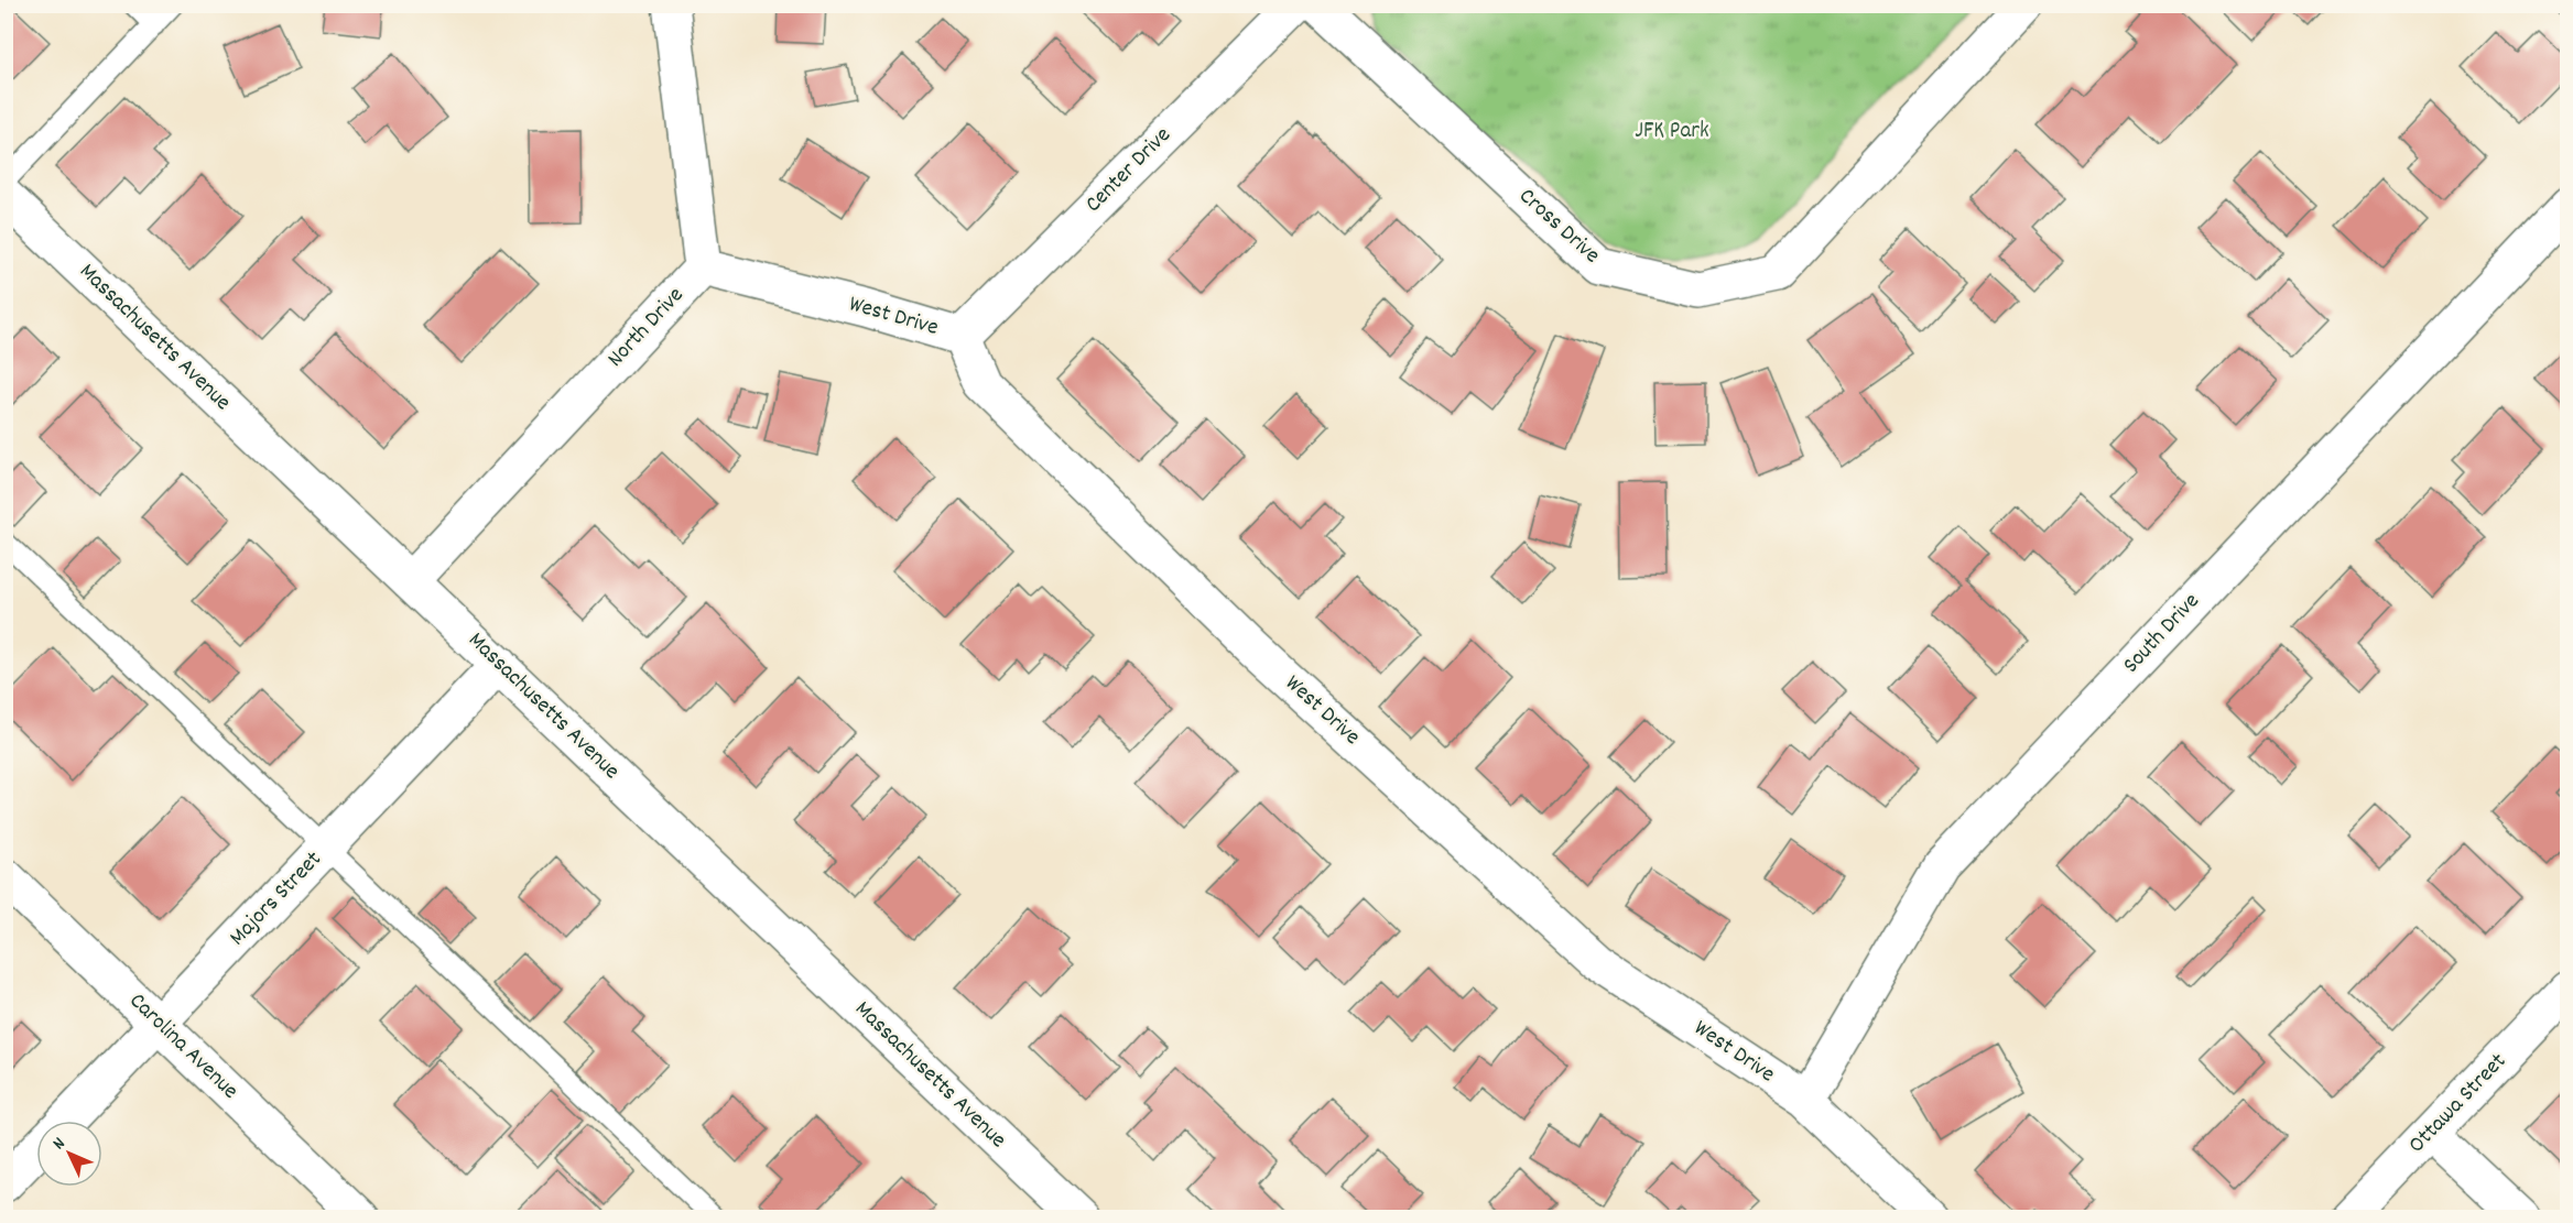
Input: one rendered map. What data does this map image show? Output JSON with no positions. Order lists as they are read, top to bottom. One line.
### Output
{"streets":{"street":["Center Drive","Cross Drive","West Drive","North Drive","Massachusetts Avenue","South Drive","Majors Street","Carolina Avenue","Ottawa Street"]},"crossings":[["Center Drive","West Drive"],["West Drive","North Drive"],["West Drive","South Drive"],["North Drive","Massachusetts Avenue"],["Massachusetts Avenue","Majors Street"],["Majors Street","Carolina Avenue"]],"parks":["JFK Park"],"north":"top left"}
